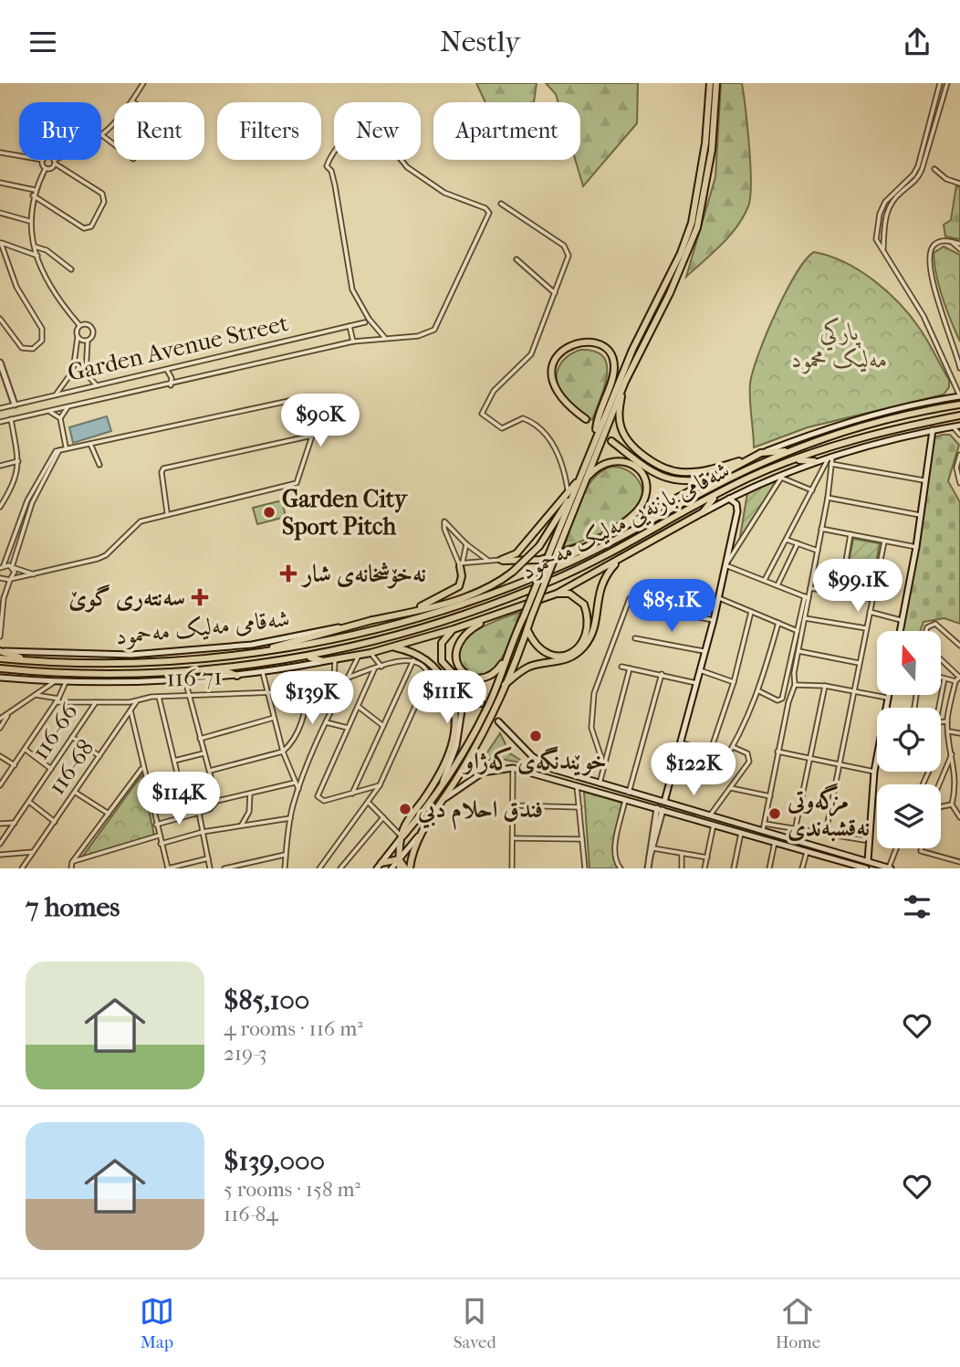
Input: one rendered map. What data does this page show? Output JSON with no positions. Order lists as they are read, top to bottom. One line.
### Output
{"streets":{"main road":["شەقامی بازنەیی مەلیک مەحمود","شەقامی مەلیک مەحمود"],"street":["Garden Avenue Street","116-71","116-66","116-68"]},"crossings":[["116-71","116-66"],["116-71","116-68"]],"parks":["پارکي مەليک محمود"],"places":{"other":["Garden City Sport Pitch","خوێندنگەی کەژاو","فندق احلام دبي","مزگەوتی نەقشبەندی"],"health":["نەخۆشخانەی شار","سەنتەری گوێ"]},"north":"top","page":{"header":"Nestly","chip":["Buy","Rent","Filters","New","Apartment"],"price":["$90K","$99.1K","$85.1K","$111K","$139K","$122K","$114K"],"heading":"7 homes","list":[{"name":"$85,100","note":"4 rooms · 116 m² · 219-3"},{"name":"$139,000","note":"5 rooms · 158 m² · 116-84"}],"tabs":["Map","Saved","Home"]}}
